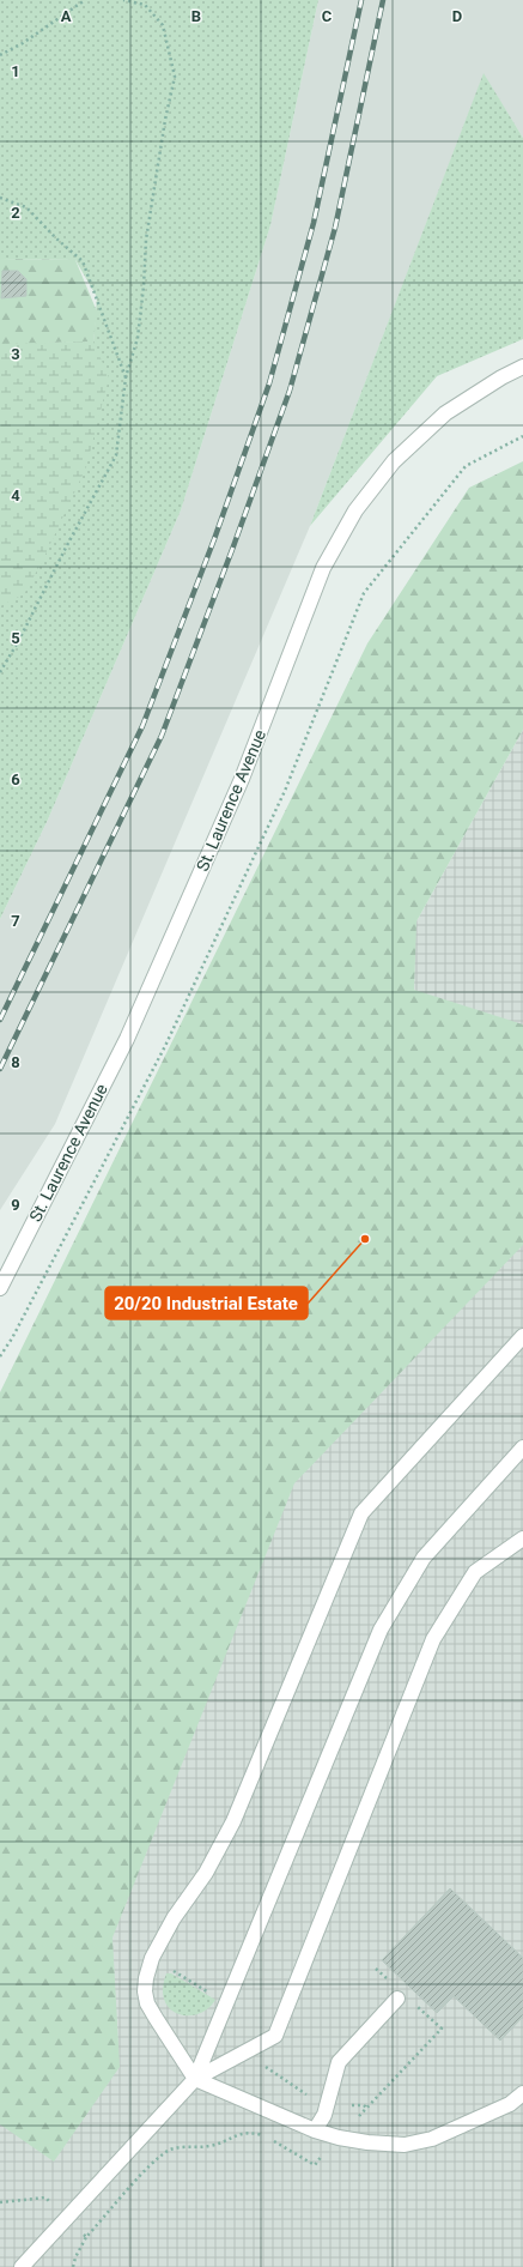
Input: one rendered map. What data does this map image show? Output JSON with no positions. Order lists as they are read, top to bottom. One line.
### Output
{"streets":{"street":["St. Laurence Avenue"]},"places":["20/20 Industrial Estate"],"grid":{"columns":["A","B","C","D"],"rows":["1","2","3","4","5","6","7","8","9"]}}
